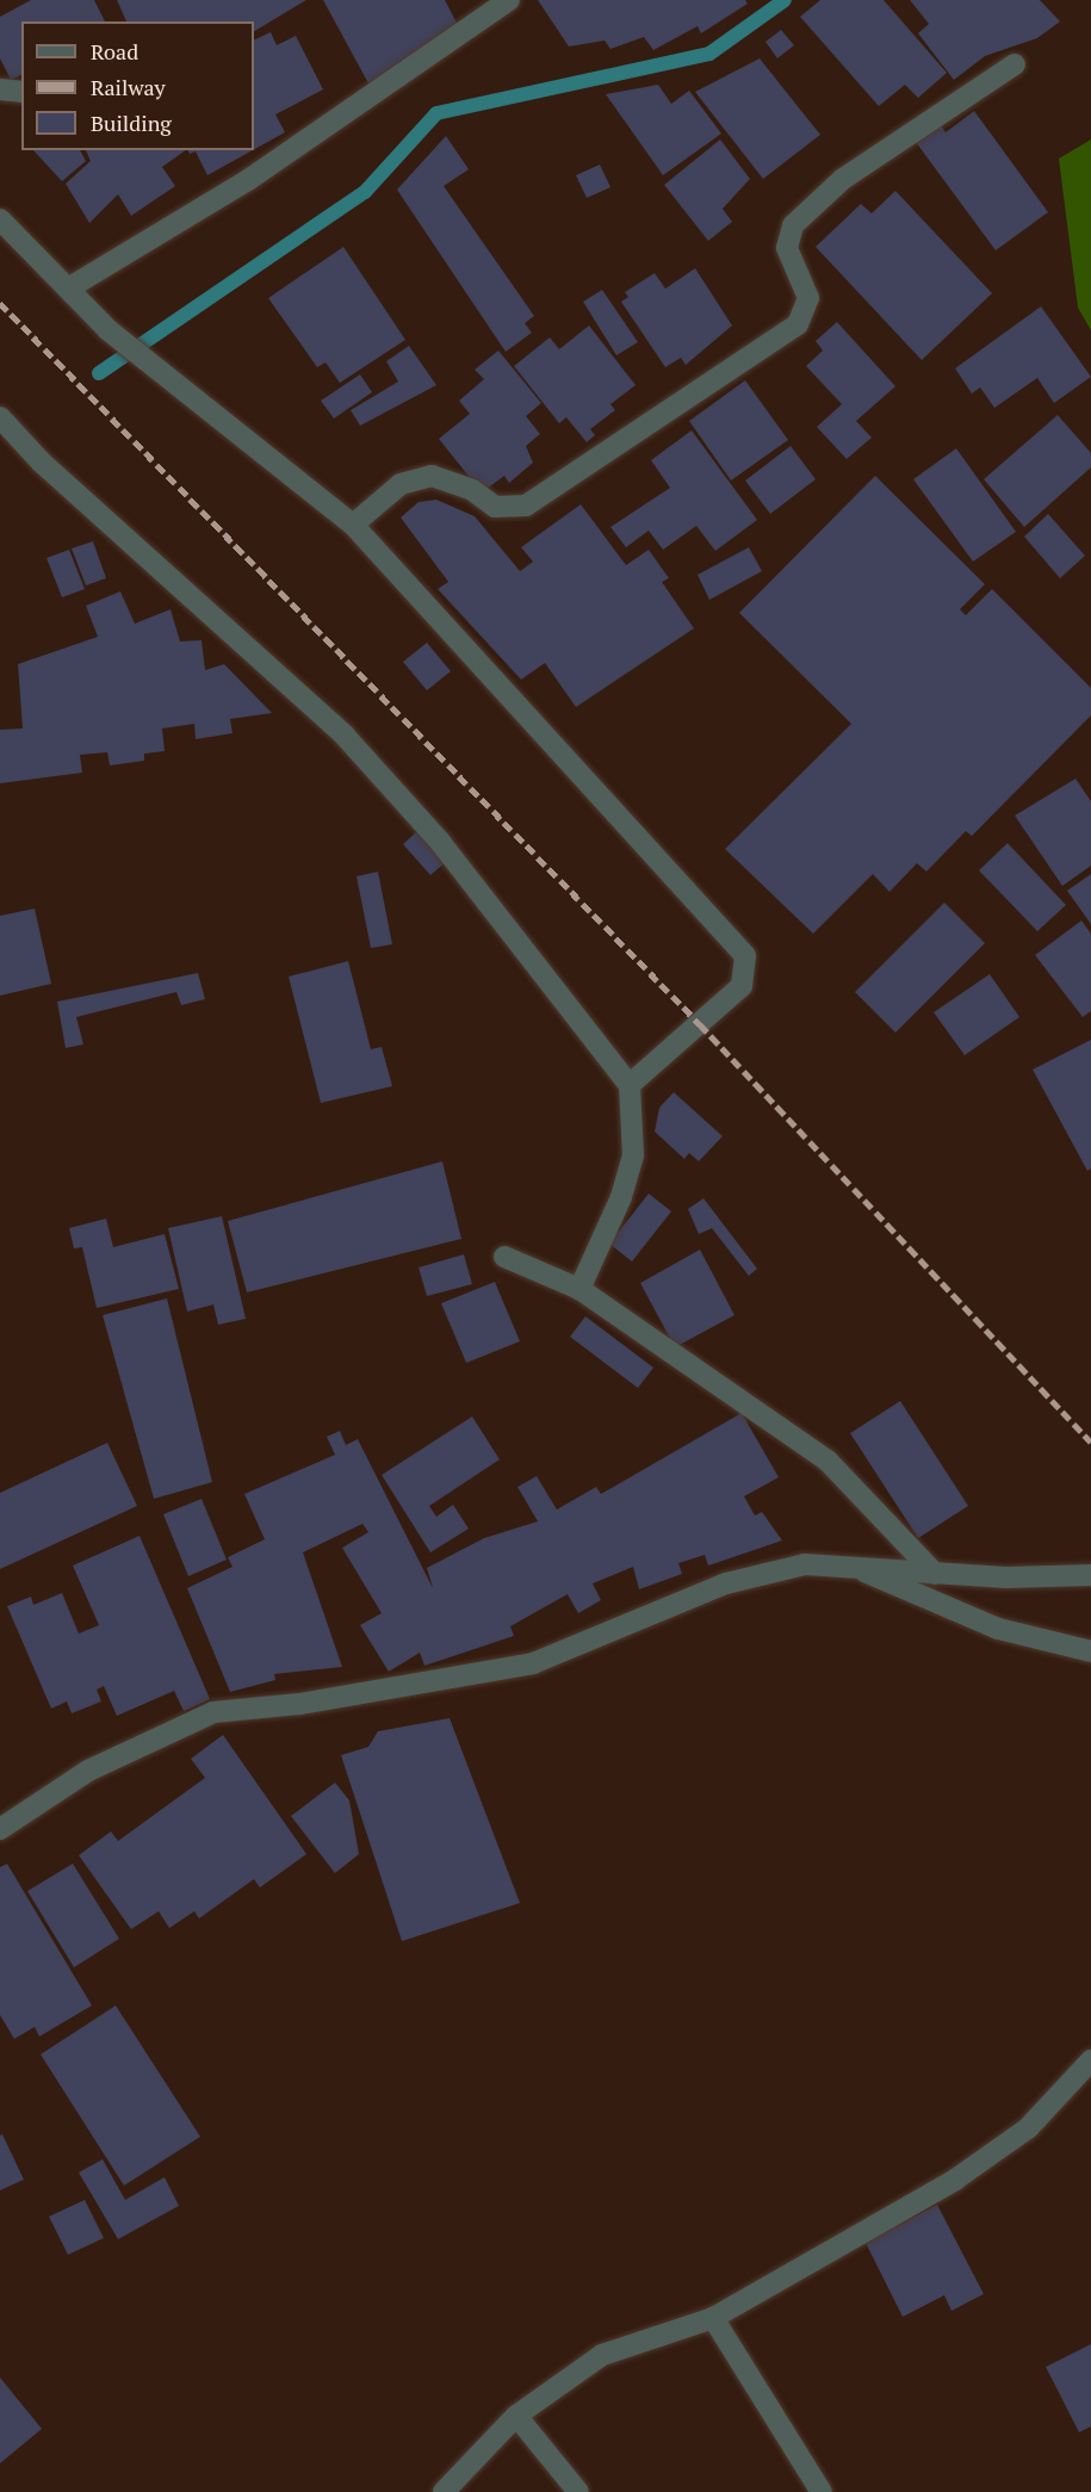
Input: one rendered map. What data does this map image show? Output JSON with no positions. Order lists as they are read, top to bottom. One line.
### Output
{"legend":["Road","Railway","Building"]}
